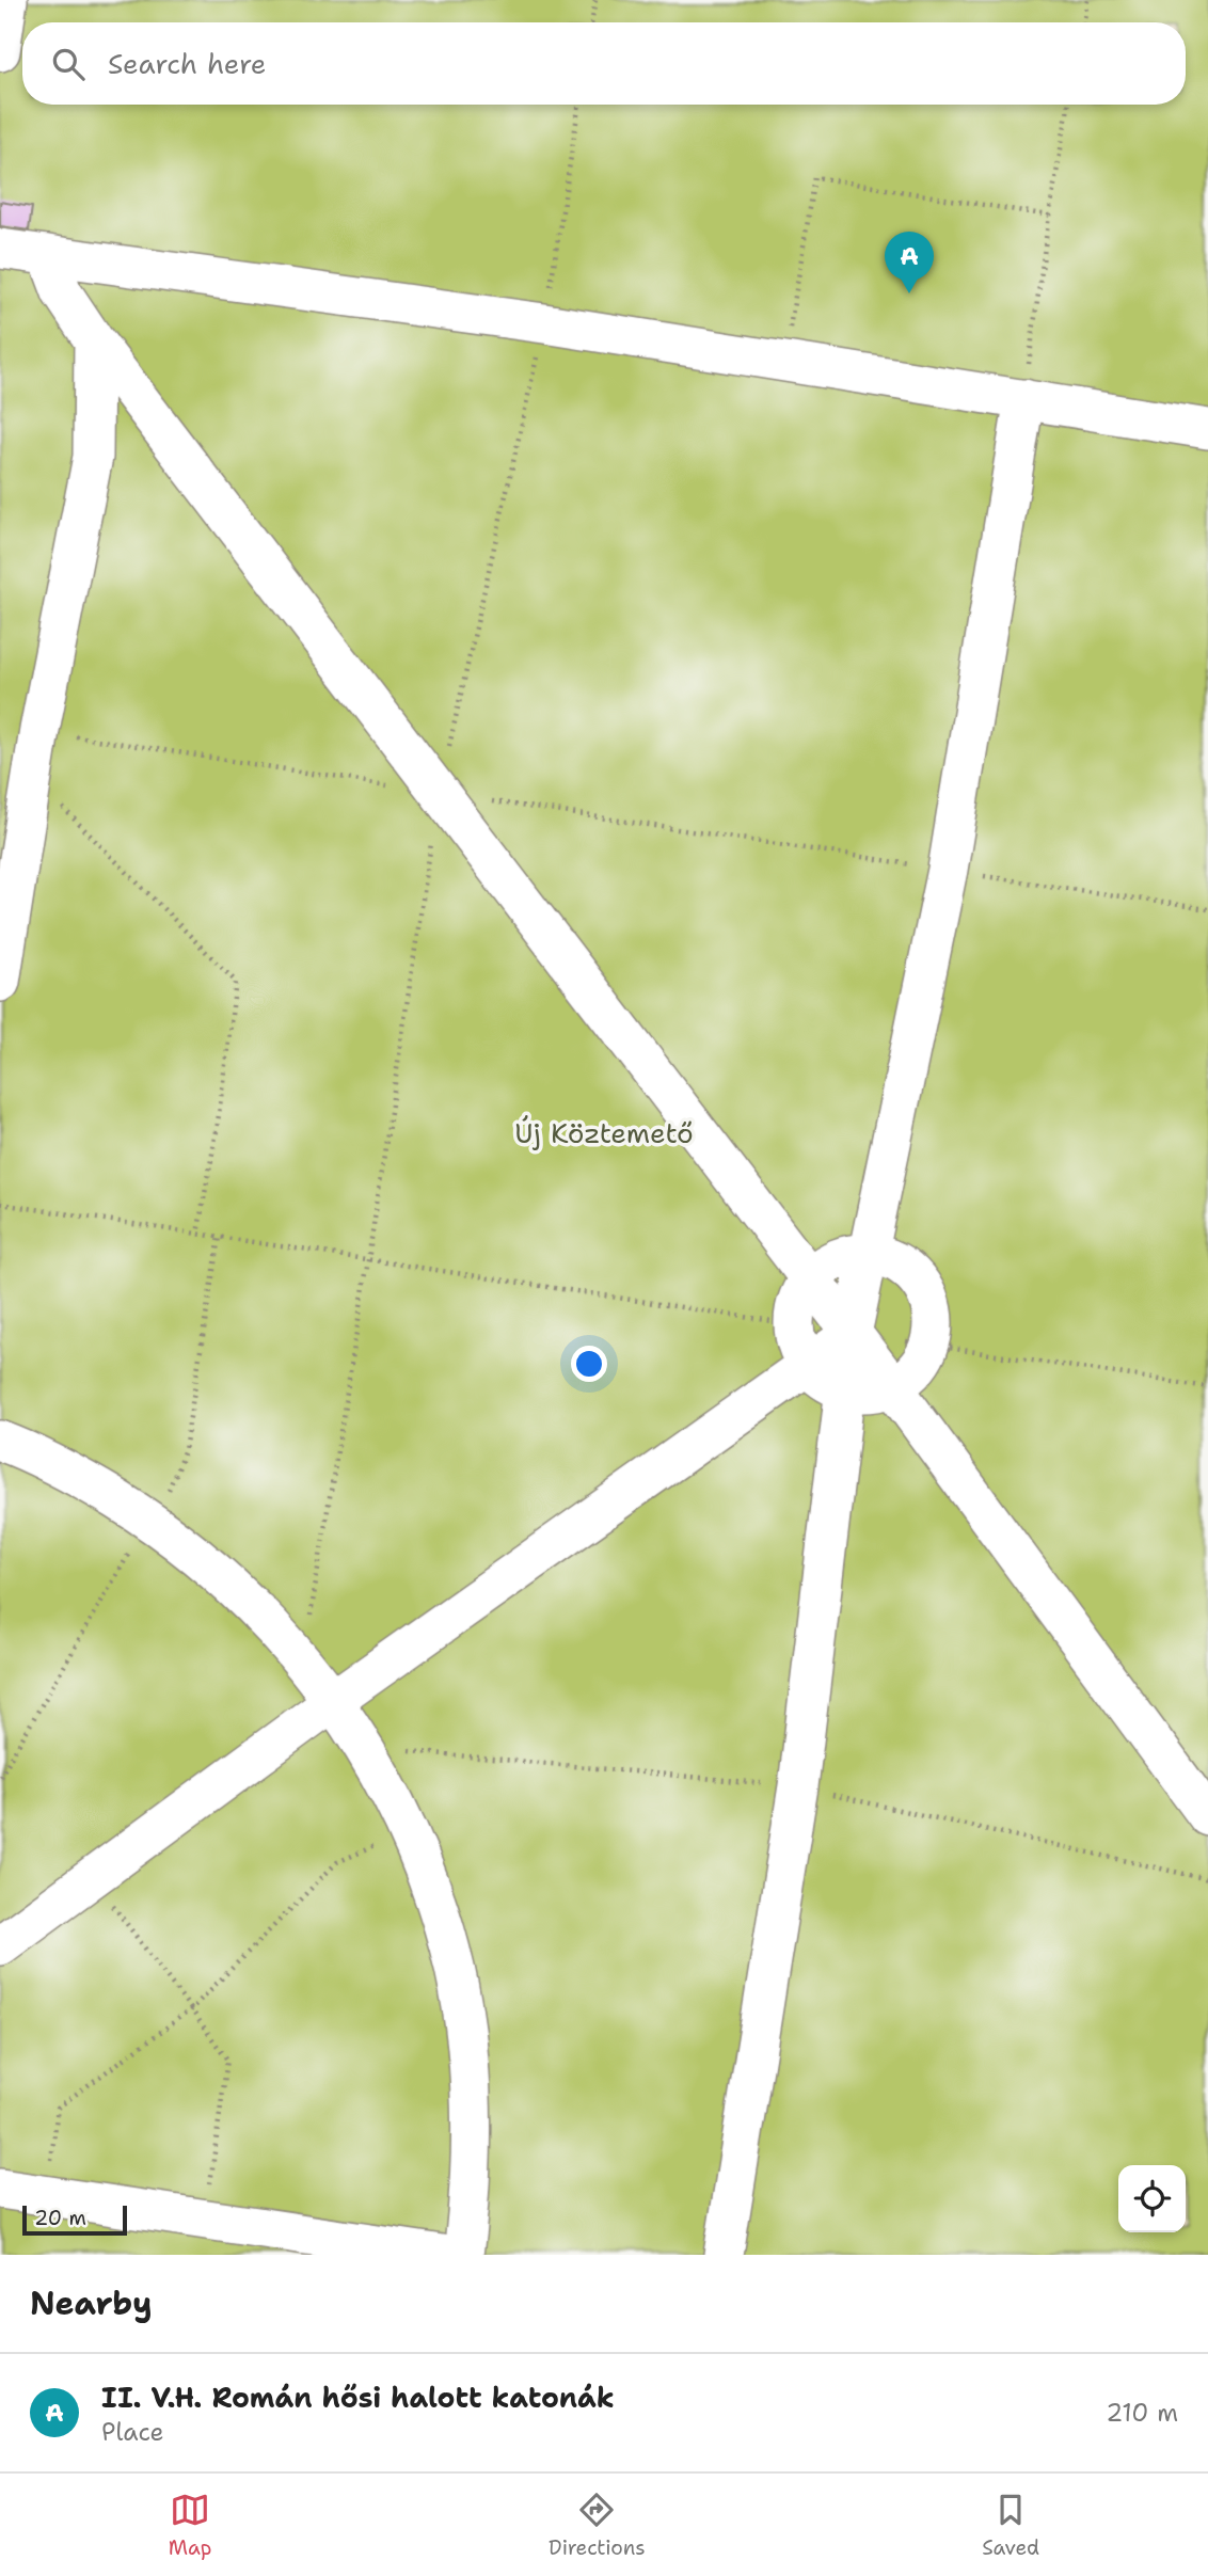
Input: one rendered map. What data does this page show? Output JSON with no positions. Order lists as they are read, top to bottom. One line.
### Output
{"parks":["Új Köztemető"],"scale_bar":"20 m","page":{"search":"Search here","pins":"A","scale":"20 m","heading":"Nearby","list":[{"mark":"A","name":"II. V.H. Román hősi halott katonák","note":"Place","value":"210 m"}],"nav":["Map","Directions","Saved"]}}
